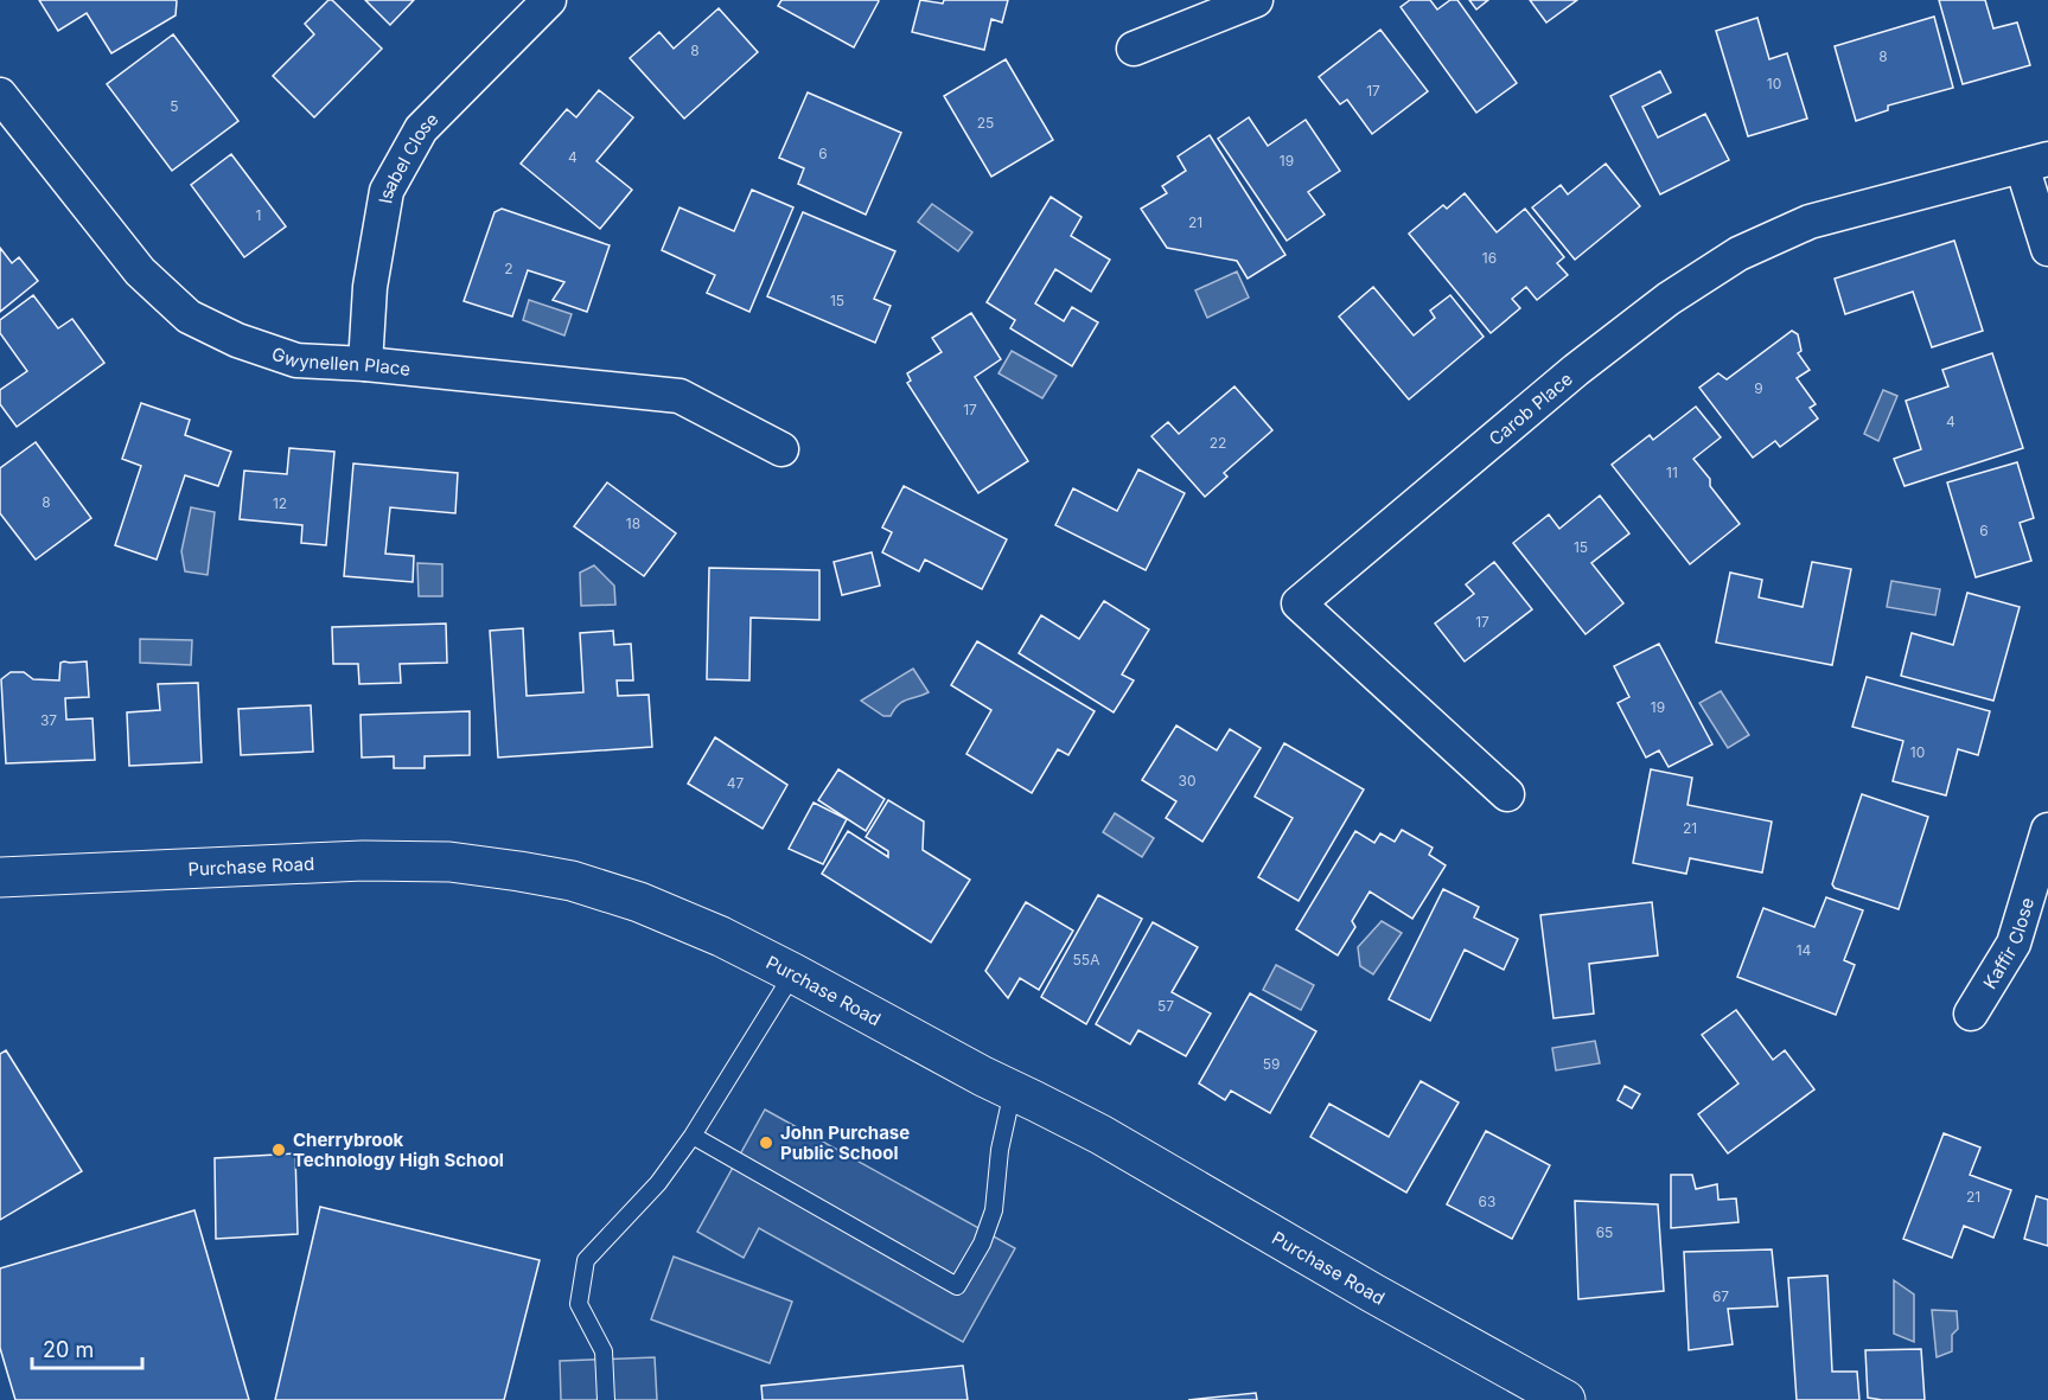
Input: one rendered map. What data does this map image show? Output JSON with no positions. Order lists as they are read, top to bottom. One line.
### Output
{"streets":{"main road":["Purchase Road"],"street":["Isabel Close","Gwynellen Place","Carob Place","Kaffir Close"]},"crossings":[["Isabel Close","Gwynellen Place"]],"places":["John Purchase Public School","Cherrybrook Technology High School"],"house_numbers":["8","8","10","17","5","25","6","4","19","1","21","16","2","15","9","17","4","22","11","8","12","18","6","15","17","19","37","10","30","47","21","14","55A","57","59","21","63","65","67"],"scale_bar":"20 m"}
